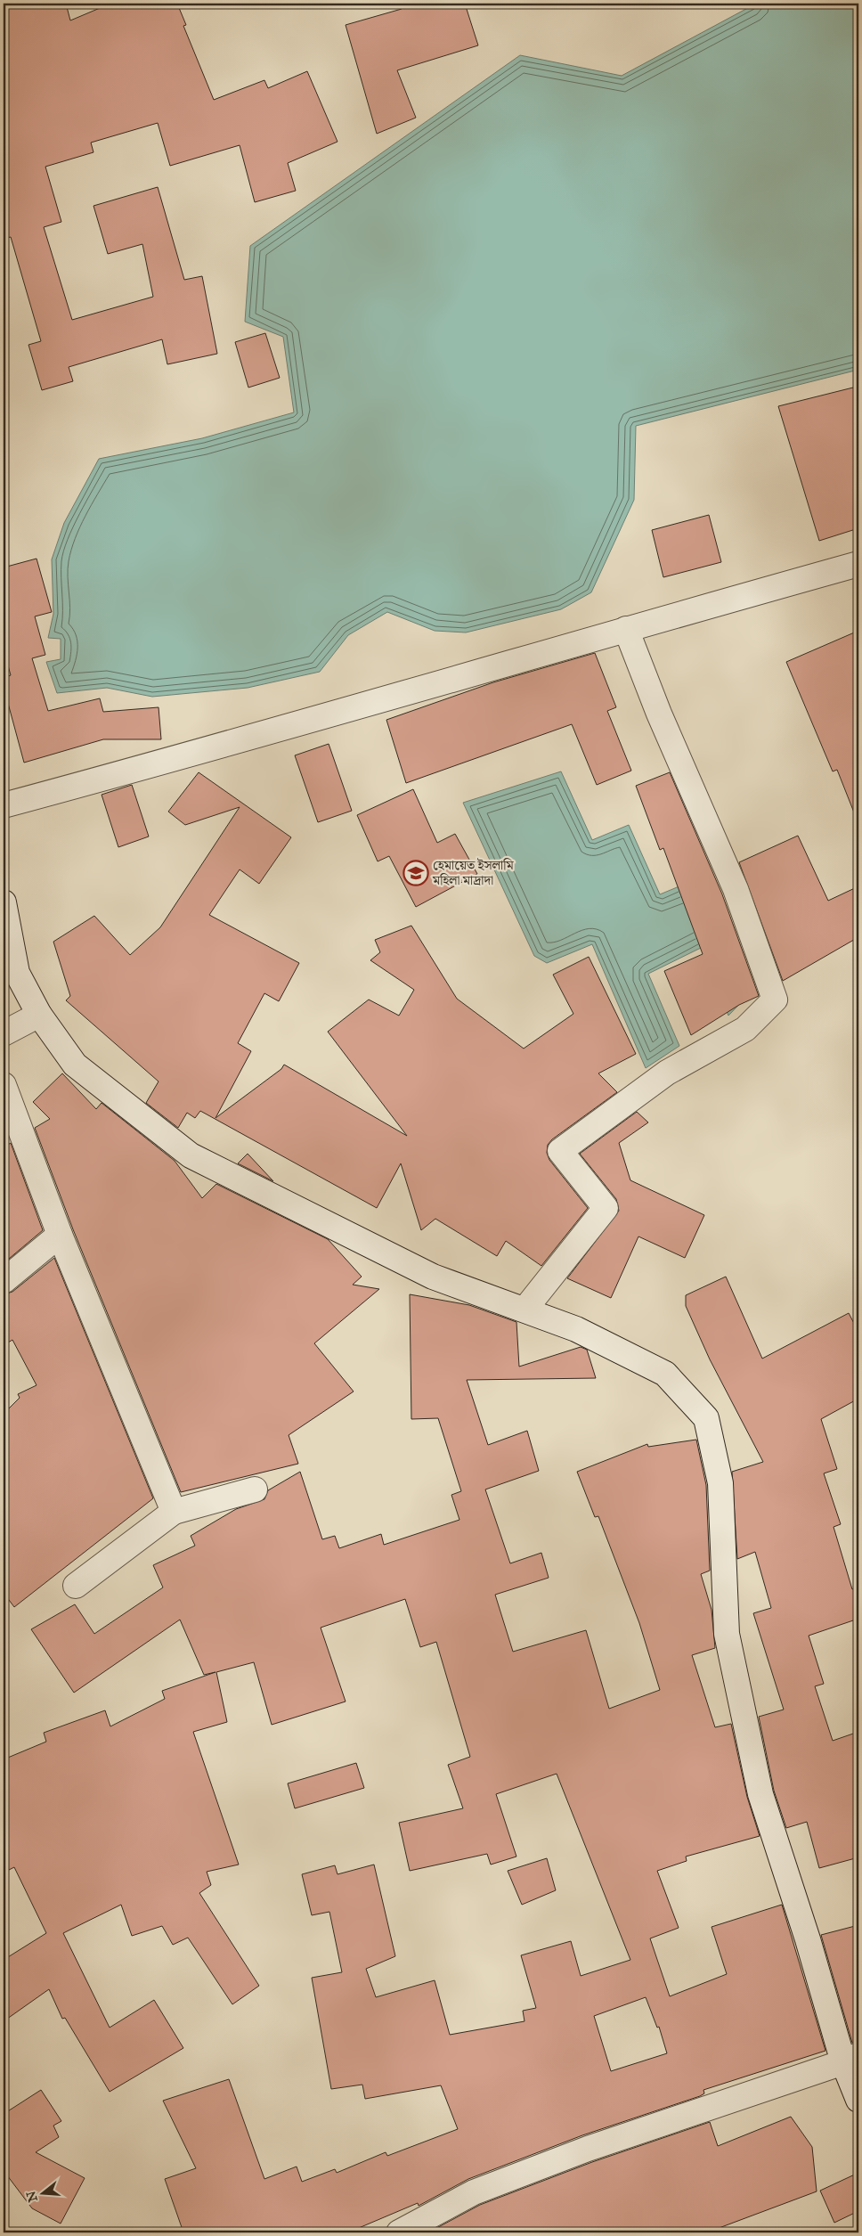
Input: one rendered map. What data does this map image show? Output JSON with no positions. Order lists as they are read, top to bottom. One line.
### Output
{"places":{"school or university":["হেমায়েত ইসলামি মহিলা মাদ্রাদা"]},"north":"left"}
